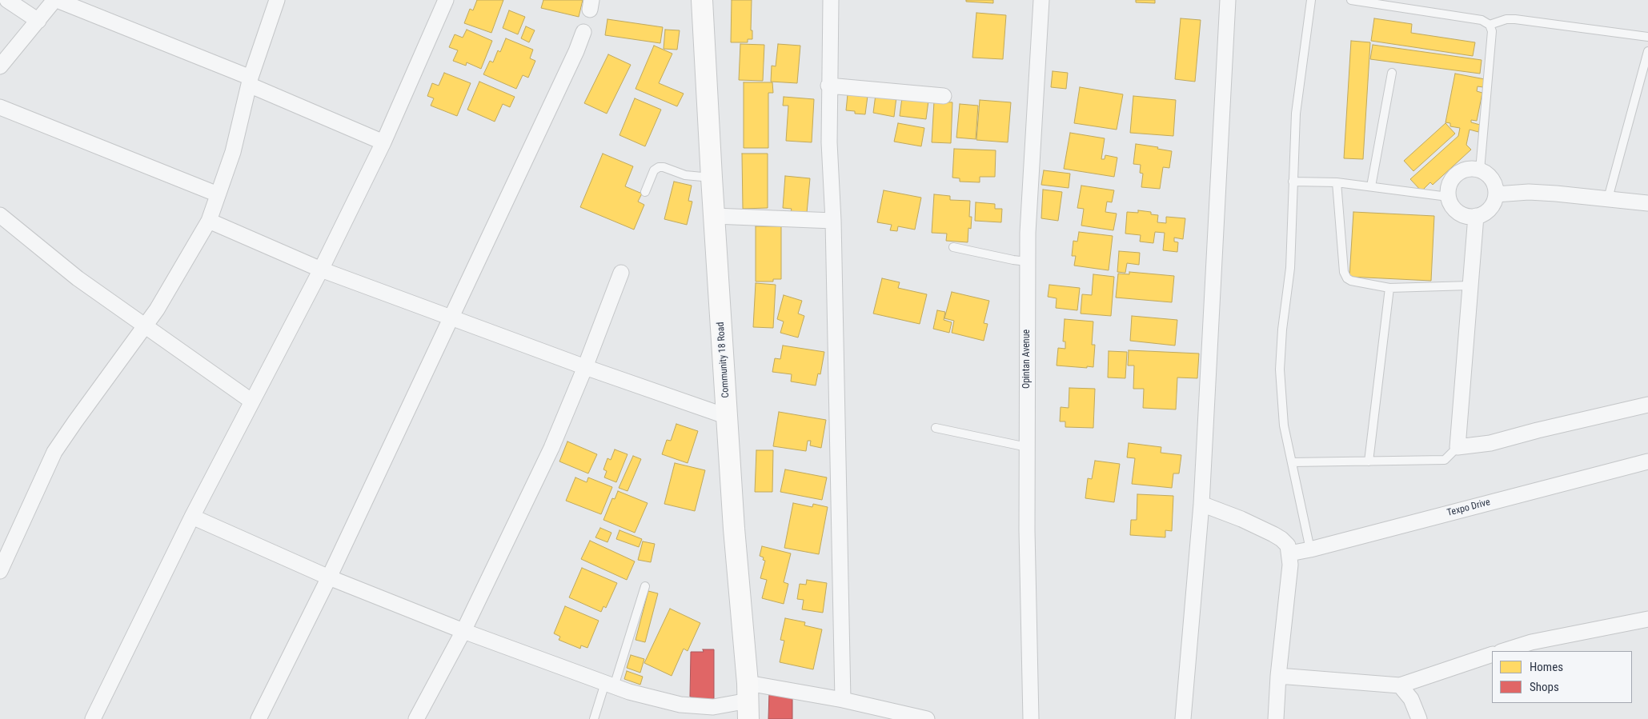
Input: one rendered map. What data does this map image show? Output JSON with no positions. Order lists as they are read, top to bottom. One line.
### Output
{"streets":{"main road":["Community 18 Road"],"street":["Opintan Avenue","Texpo Drive"]},"legend":["Homes","Shops"]}
